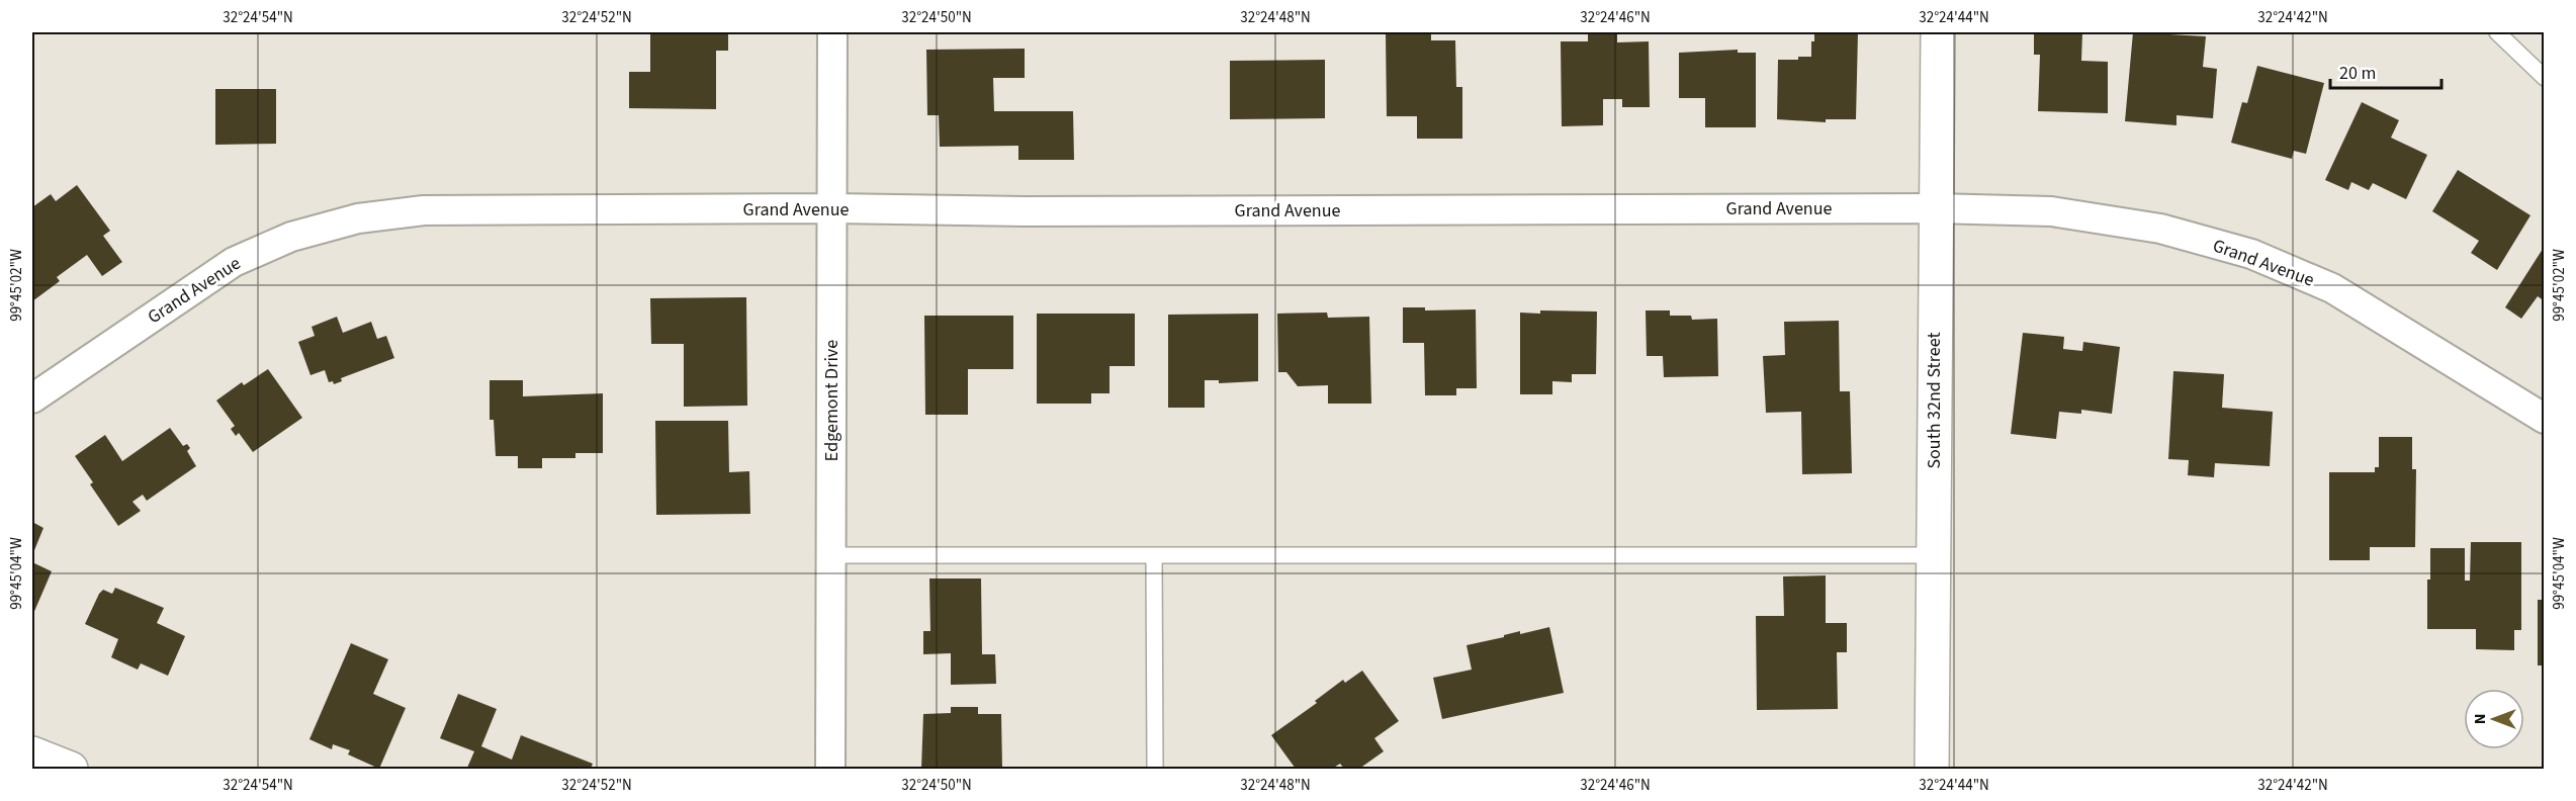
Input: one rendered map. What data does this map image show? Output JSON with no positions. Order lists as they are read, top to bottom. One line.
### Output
{"streets":{"street":["Grand Avenue","Edgemont Drive","South 32nd Street"]},"crossings":[["Grand Avenue","Edgemont Drive"],["Grand Avenue","South 32nd Street"]],"scale_bar":"20 m","north":"left","coordinates":["32°24'54\"N","32°24'52\"N","32°24'50\"N","32°24'48\"N","32°24'46\"N","32°24'44\"N","32°24'42\"N","99°45'02\"W","99°45'04\"W"]}
